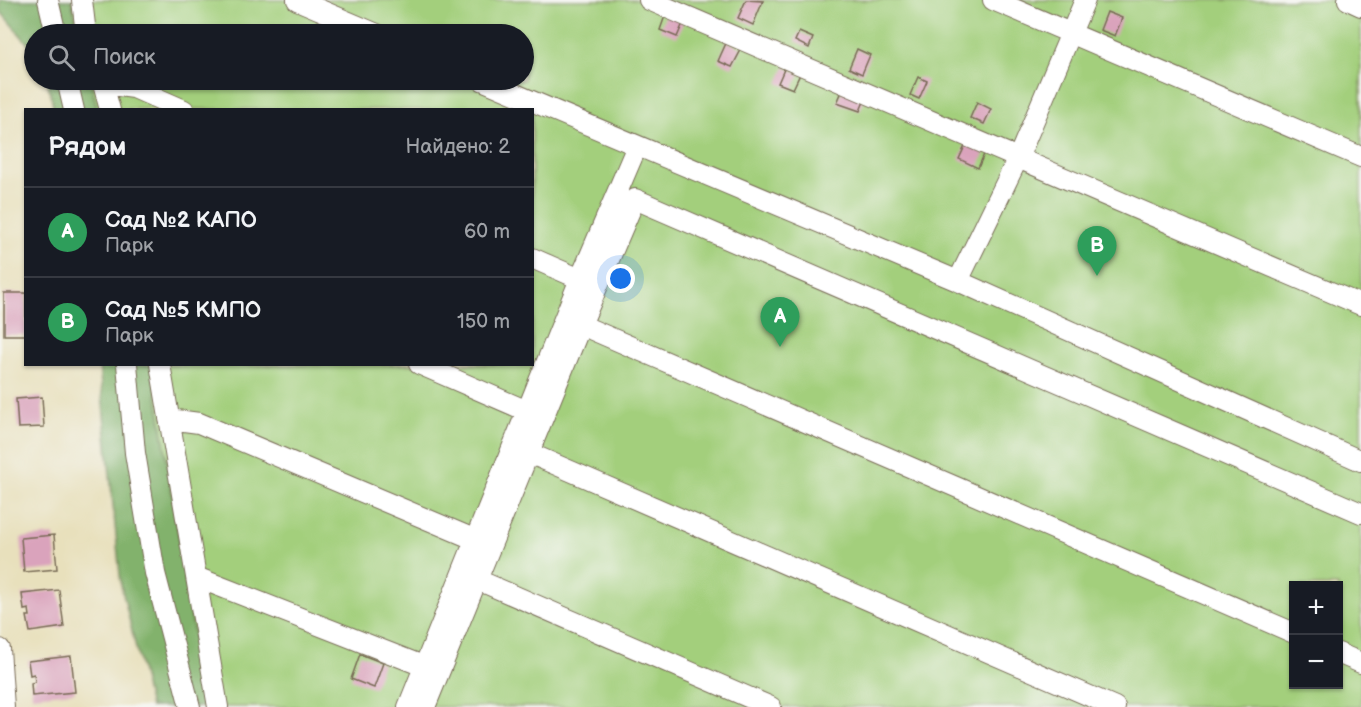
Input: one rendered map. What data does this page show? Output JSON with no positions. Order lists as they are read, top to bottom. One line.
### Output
{"page":{"search":"Поиск","heading":["Рядом","Найдено: 2"],"list":[{"mark":"A","name":"Сад №2 КАПО","note":"Парк","value":"60 m"},{"mark":"B","name":"Сад №5 КМПО","note":"Парк","value":"150 m"}],"pins":["B","A"],"map_buttons":["+","−"]}}
